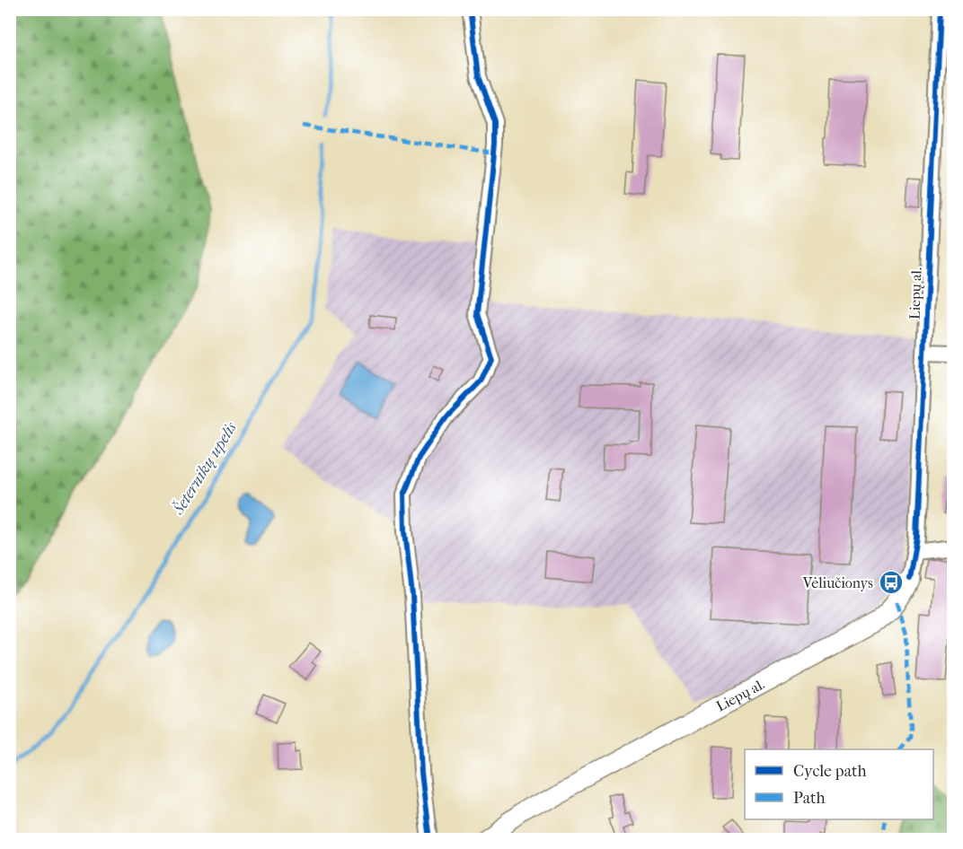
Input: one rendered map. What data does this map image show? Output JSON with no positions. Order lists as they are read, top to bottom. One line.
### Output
{"streets":{"main road":["Liepų al."]},"water":["Šeternikų upelis"],"places":{"bus stop":["Vėliučionys"]},"legend":["Cycle path","Path"]}
